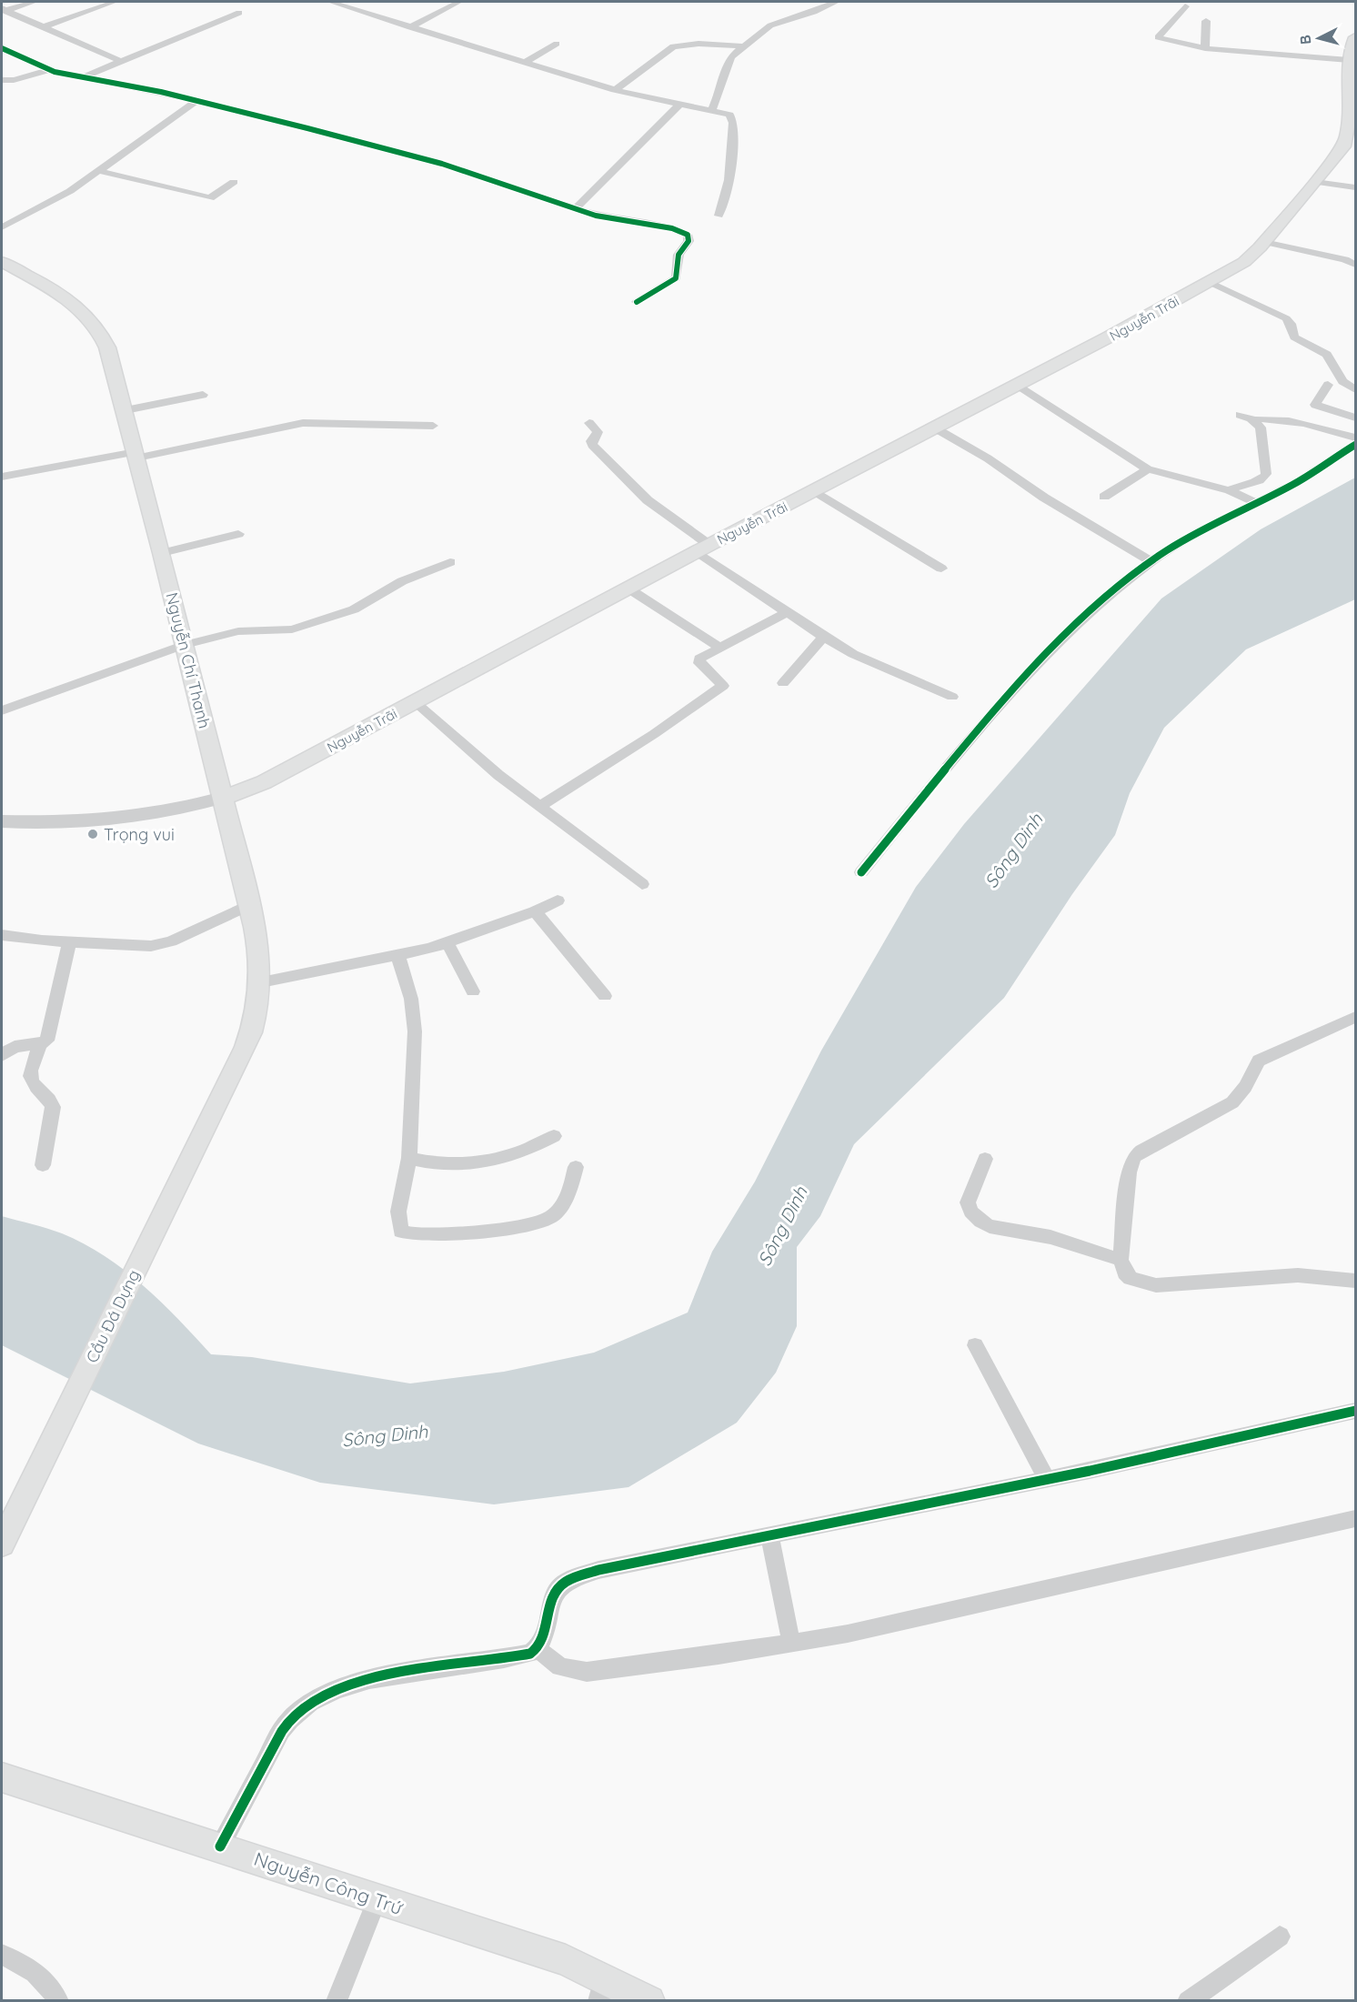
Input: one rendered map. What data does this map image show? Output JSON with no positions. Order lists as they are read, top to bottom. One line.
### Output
{"streets":{"main road":["Nguyễn Trãi","Nguyễn Chí Thanh","Cầu Đá Dựng","Nguyễn Công Trứ"]},"crossings":[["Nguyễn Trãi","Nguyễn Chí Thanh"],["Nguyễn Chí Thanh","Cầu Đá Dựng"]],"water":["Sông Dinh"],"places":["Trọng vui"],"north":"left"}
